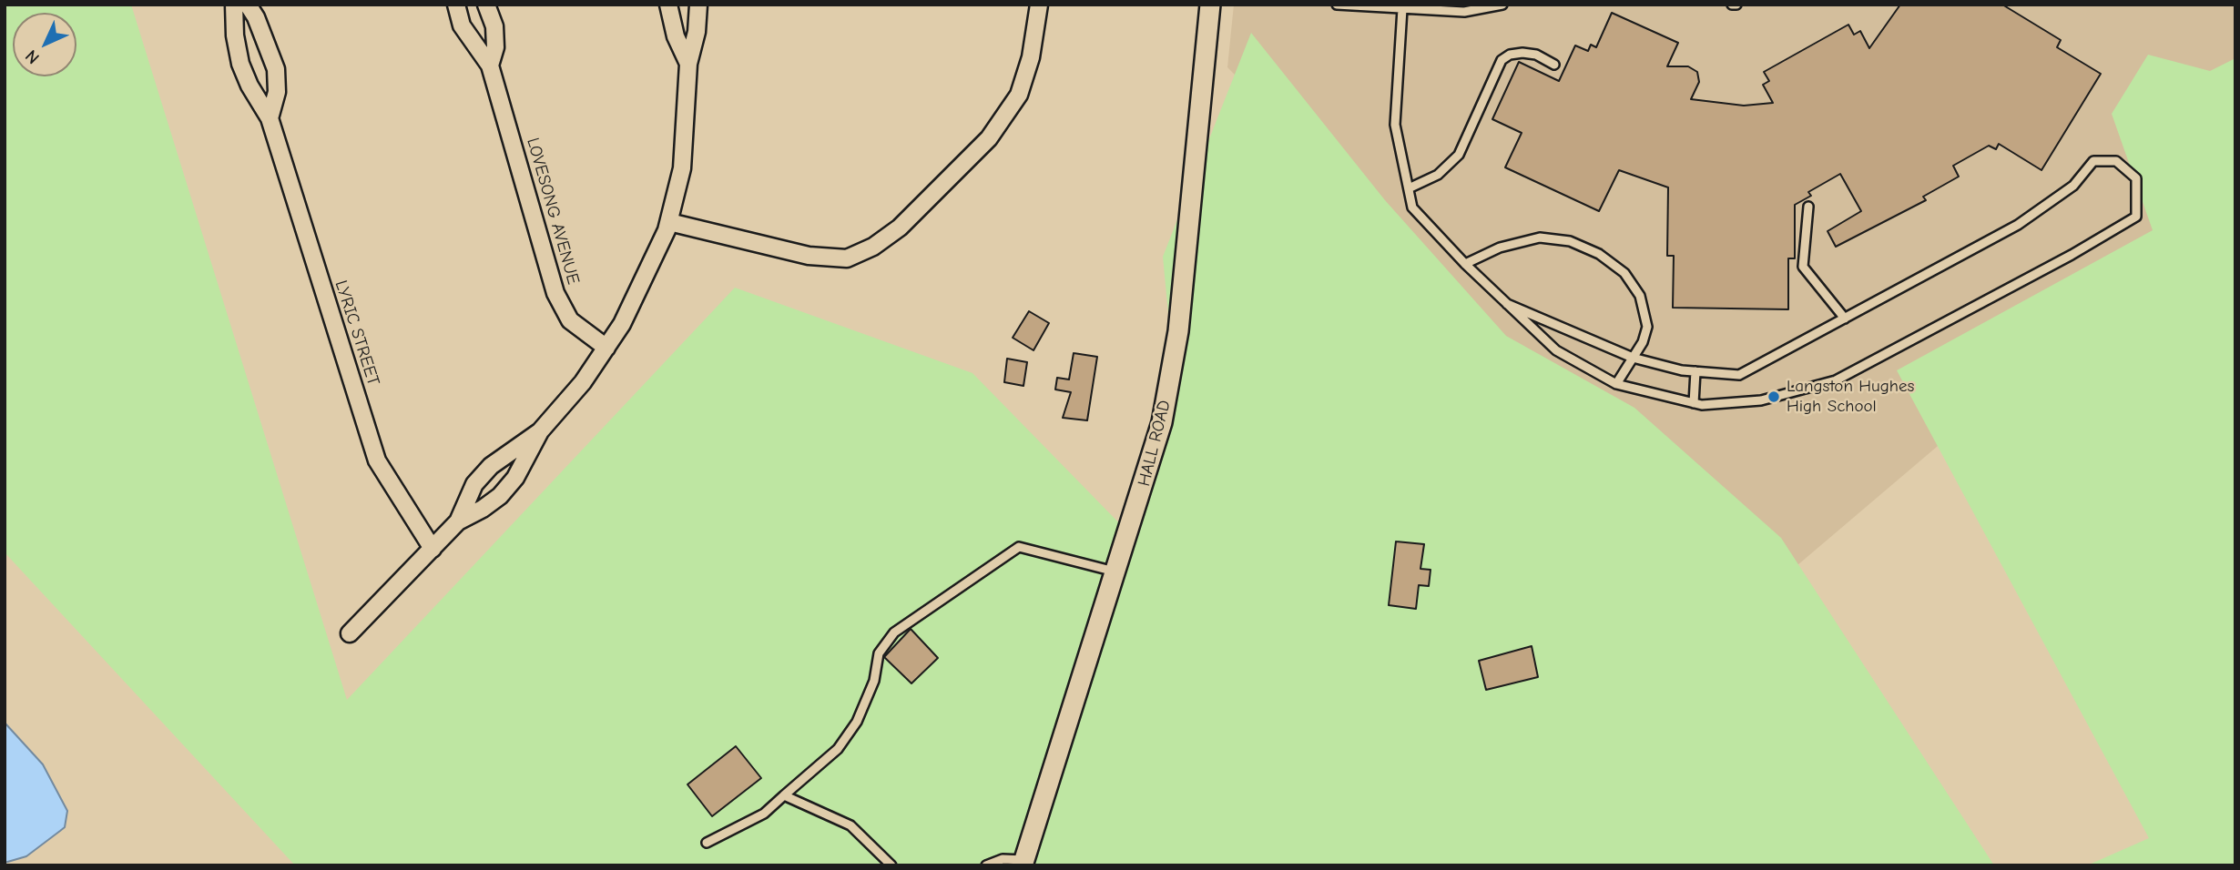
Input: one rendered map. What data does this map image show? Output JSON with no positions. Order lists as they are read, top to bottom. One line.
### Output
{"streets":{"street":["LOVESONG AVENUE","LYRIC STREET","HALL ROAD"]},"places":["Langston Hughes High School"],"north":"bottom left"}
